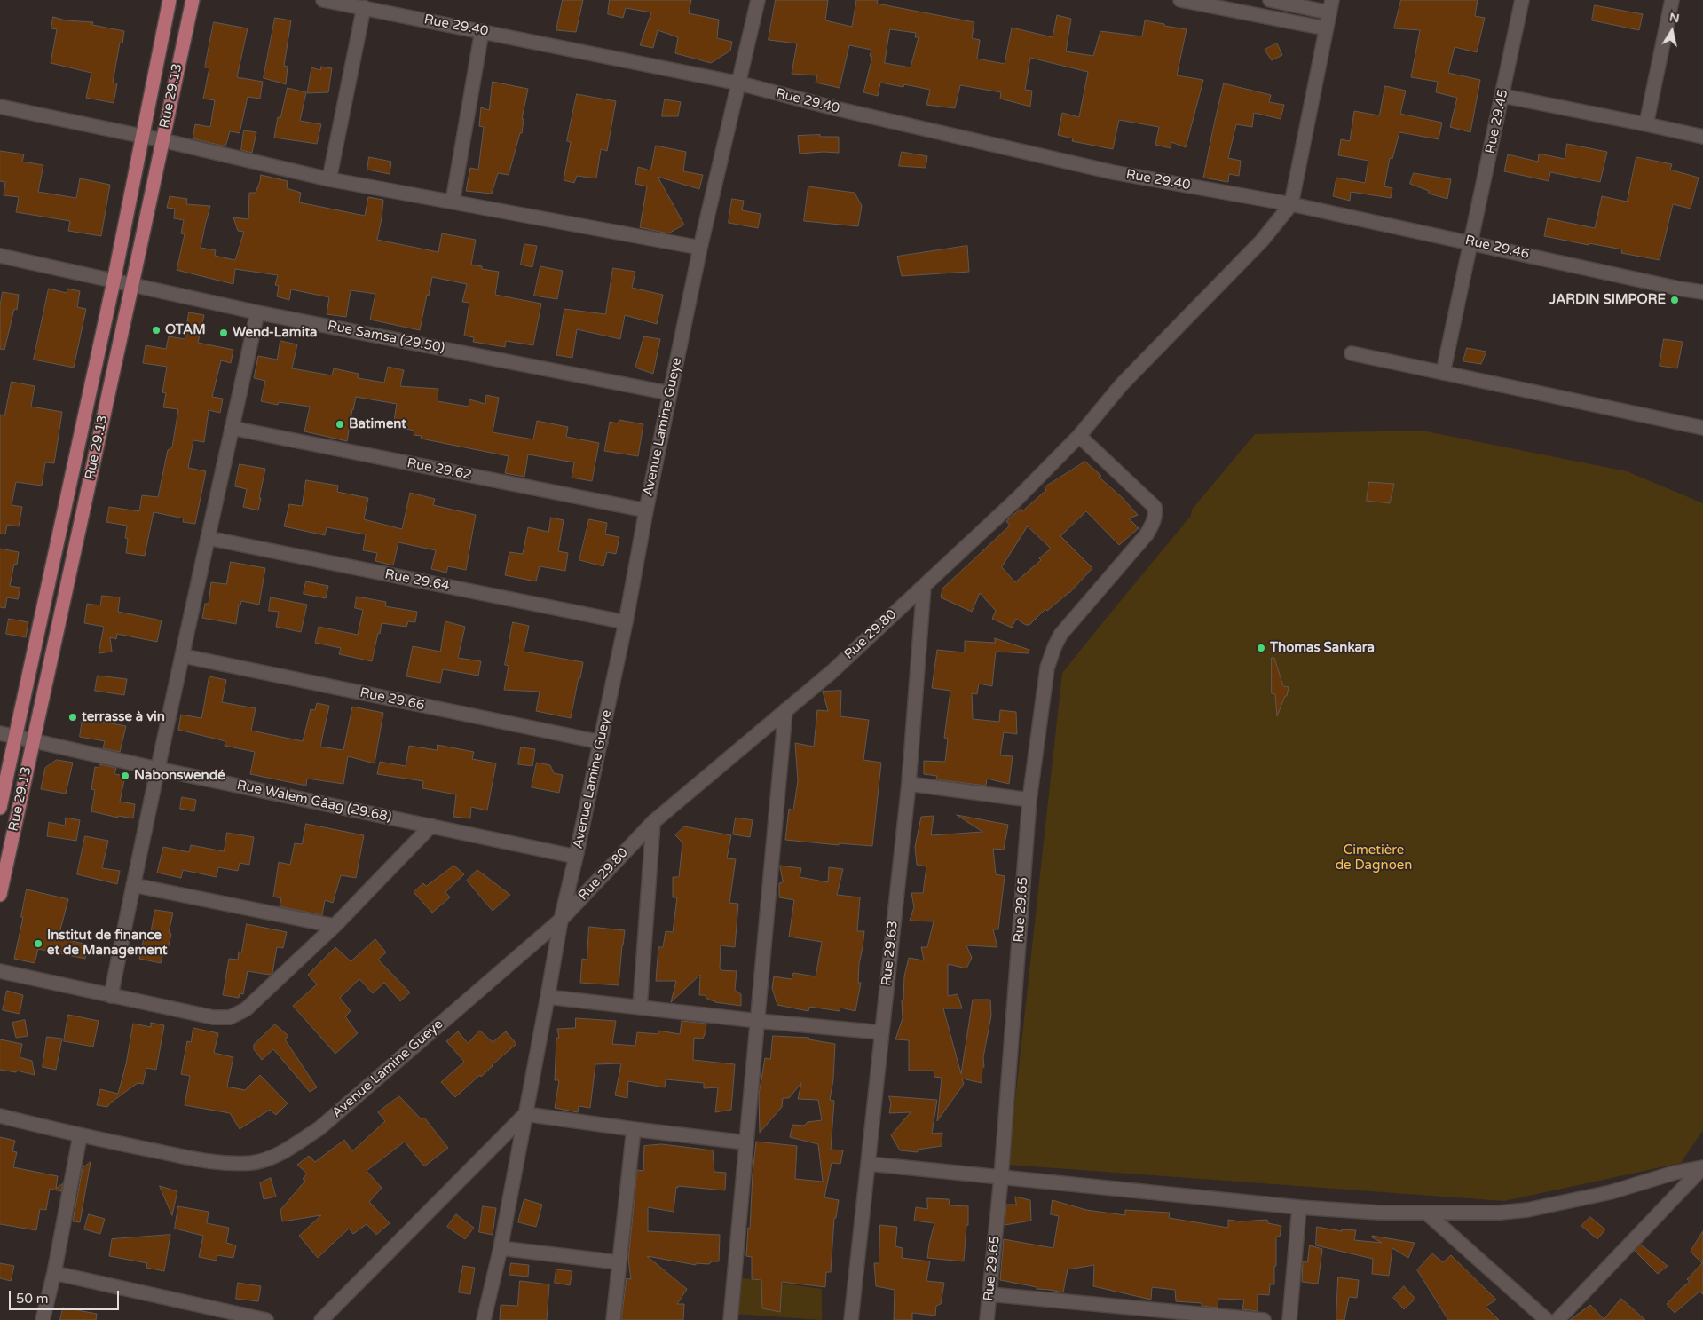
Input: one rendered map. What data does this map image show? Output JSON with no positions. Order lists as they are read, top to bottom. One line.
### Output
{"streets":{"main road":["Rue 29.13"],"street":["Rue 29.40","Rue 29.45","Rue 29.46","Rue Samsa (29.50)","Avenue Lamine Gueye","Rue 29.62","Rue 29.64","Rue 29.80","Rue 29.66","Rue Walem Gâag (29.68)","Rue 29.65","Rue 29.63"]},"crossings":[["Rue 29.40","Rue 29.46"],["Rue 29.40","Avenue Lamine Gueye"],["Rue 29.40","Rue 29.80"],["Rue 29.13","Rue Samsa (29.50)"],["Rue 29.13","Rue Walem Gâag (29.68)"],["Rue 29.45","Rue 29.46"],["Rue 29.46","Rue 29.80"],["Rue Samsa (29.50)","Avenue Lamine Gueye"],["Avenue Lamine Gueye","Rue 29.62"],["Avenue Lamine Gueye","Rue 29.64"],["Avenue Lamine Gueye","Rue 29.80"],["Avenue Lamine Gueye","Rue 29.66"],["Avenue Lamine Gueye","Rue Walem Gâag (29.68)"],["Rue 29.80","Rue 29.65"],["Rue 29.80","Rue 29.63"]],"parks":["Cimetière de Dagnoen"],"places":["JARDIN SIMPORE","OTAM","Wend-Lamita","Batiment","Thomas Sankara","terrasse à vin","Nabonswendé","Institut de finance et de Management"],"scale_bar":"50 m","north":"top"}
